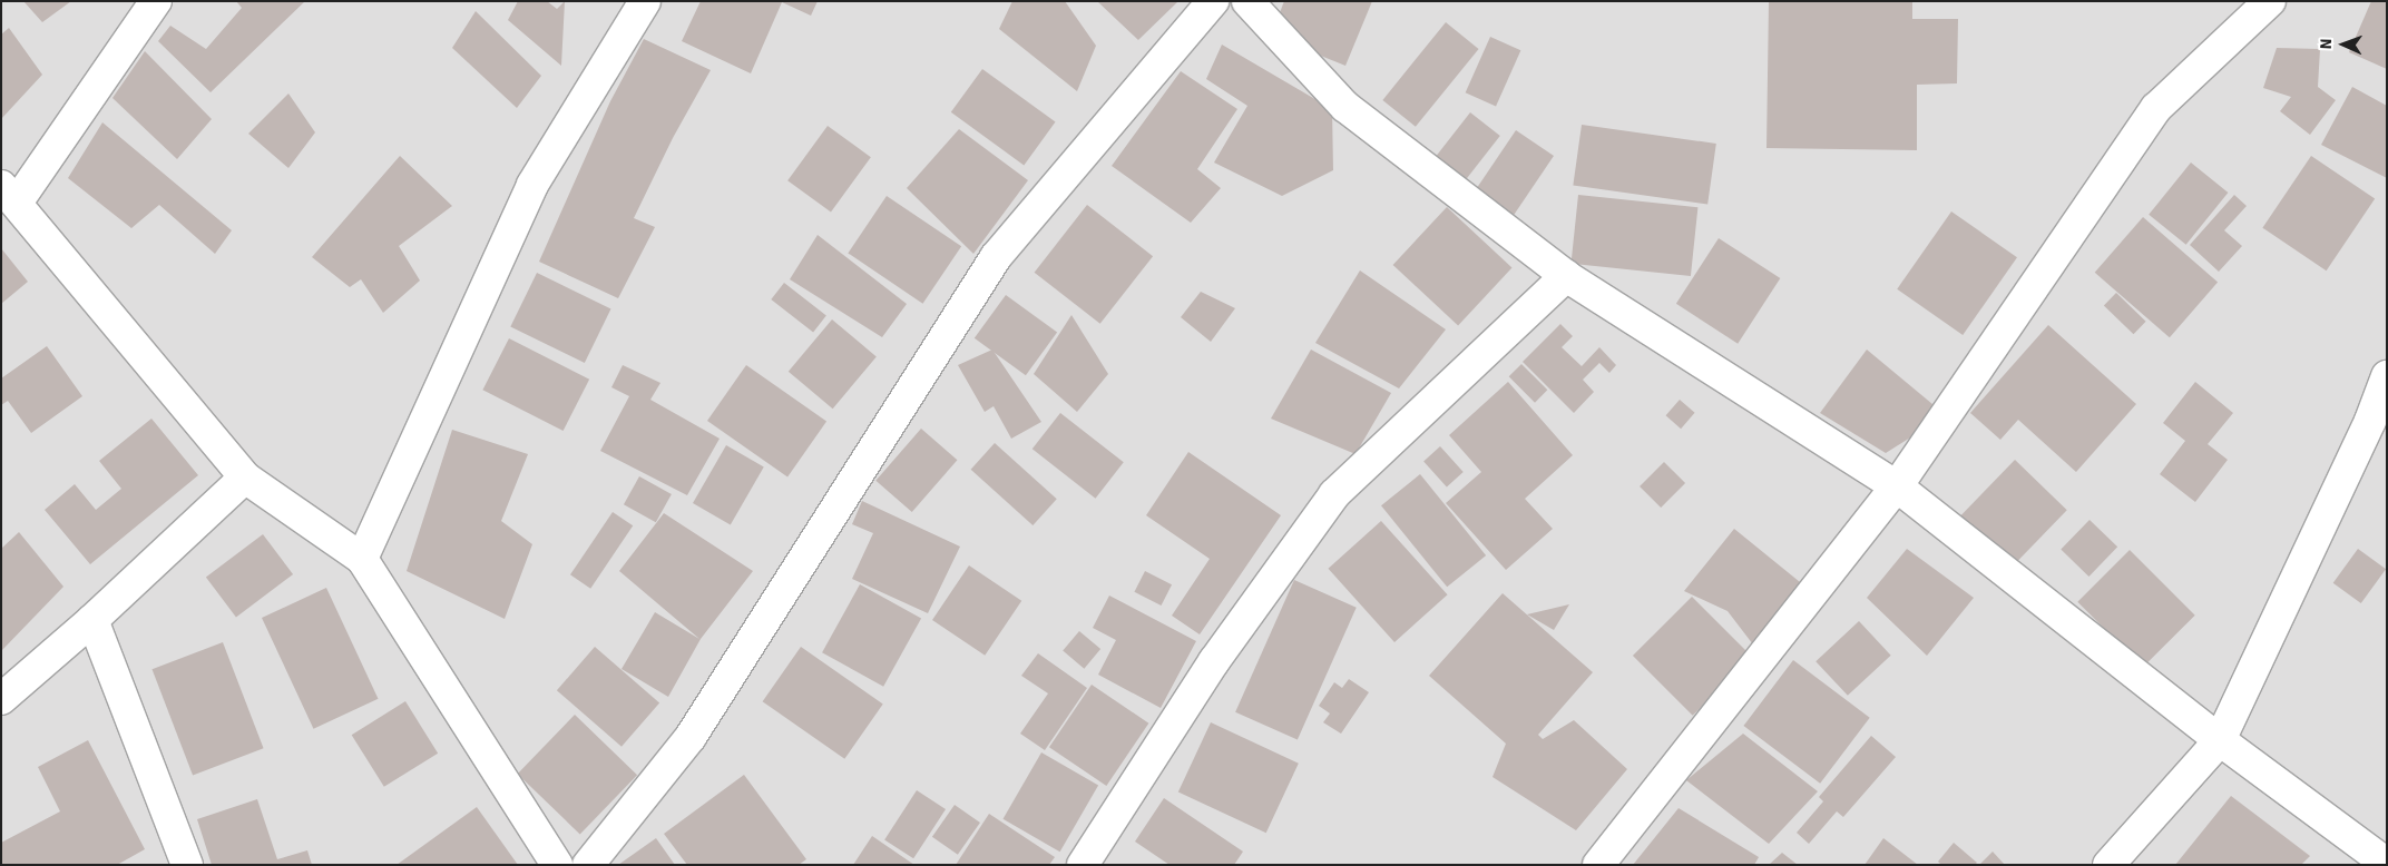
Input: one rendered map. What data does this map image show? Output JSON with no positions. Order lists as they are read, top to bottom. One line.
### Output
{"north":"left"}
